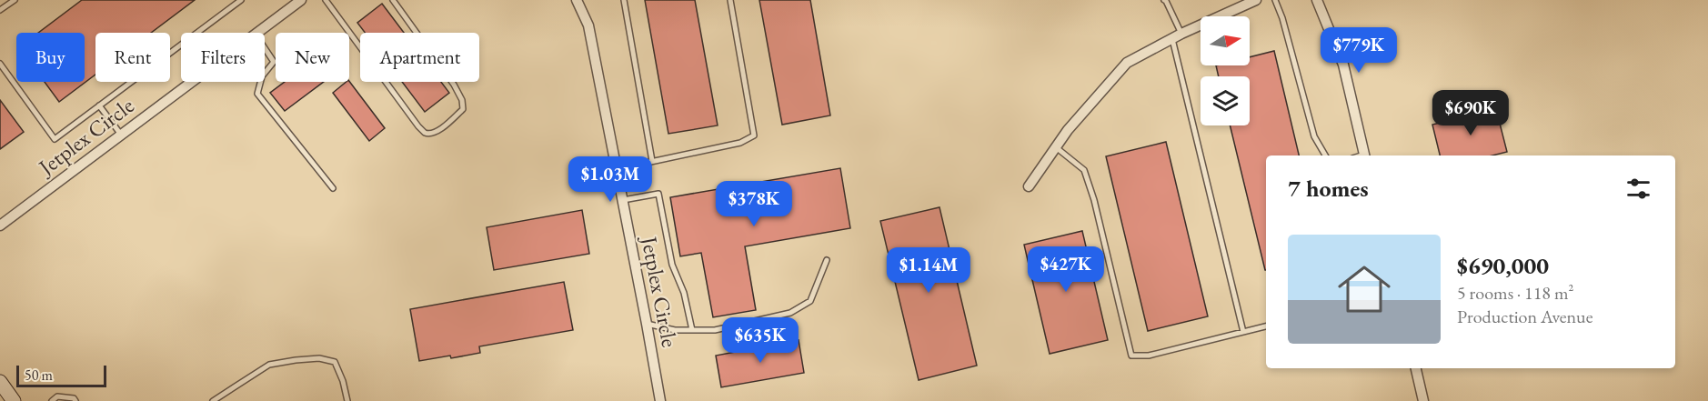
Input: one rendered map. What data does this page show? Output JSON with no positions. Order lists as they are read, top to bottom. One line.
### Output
{"streets":{"street":["Jetplex Circle"]},"scale_bar":"50 m","north":"right","page":{"price":["$779K","$690K","$1.03M","$378K","$427K","$1.14M","$635K"],"chip":["Buy","Rent","Filters","New","Apartment"],"heading":"7 homes","list":[{"name":"$690,000","note":"5 rooms · 118 m² · Production Avenue"}],"scale":"50 m"}}
